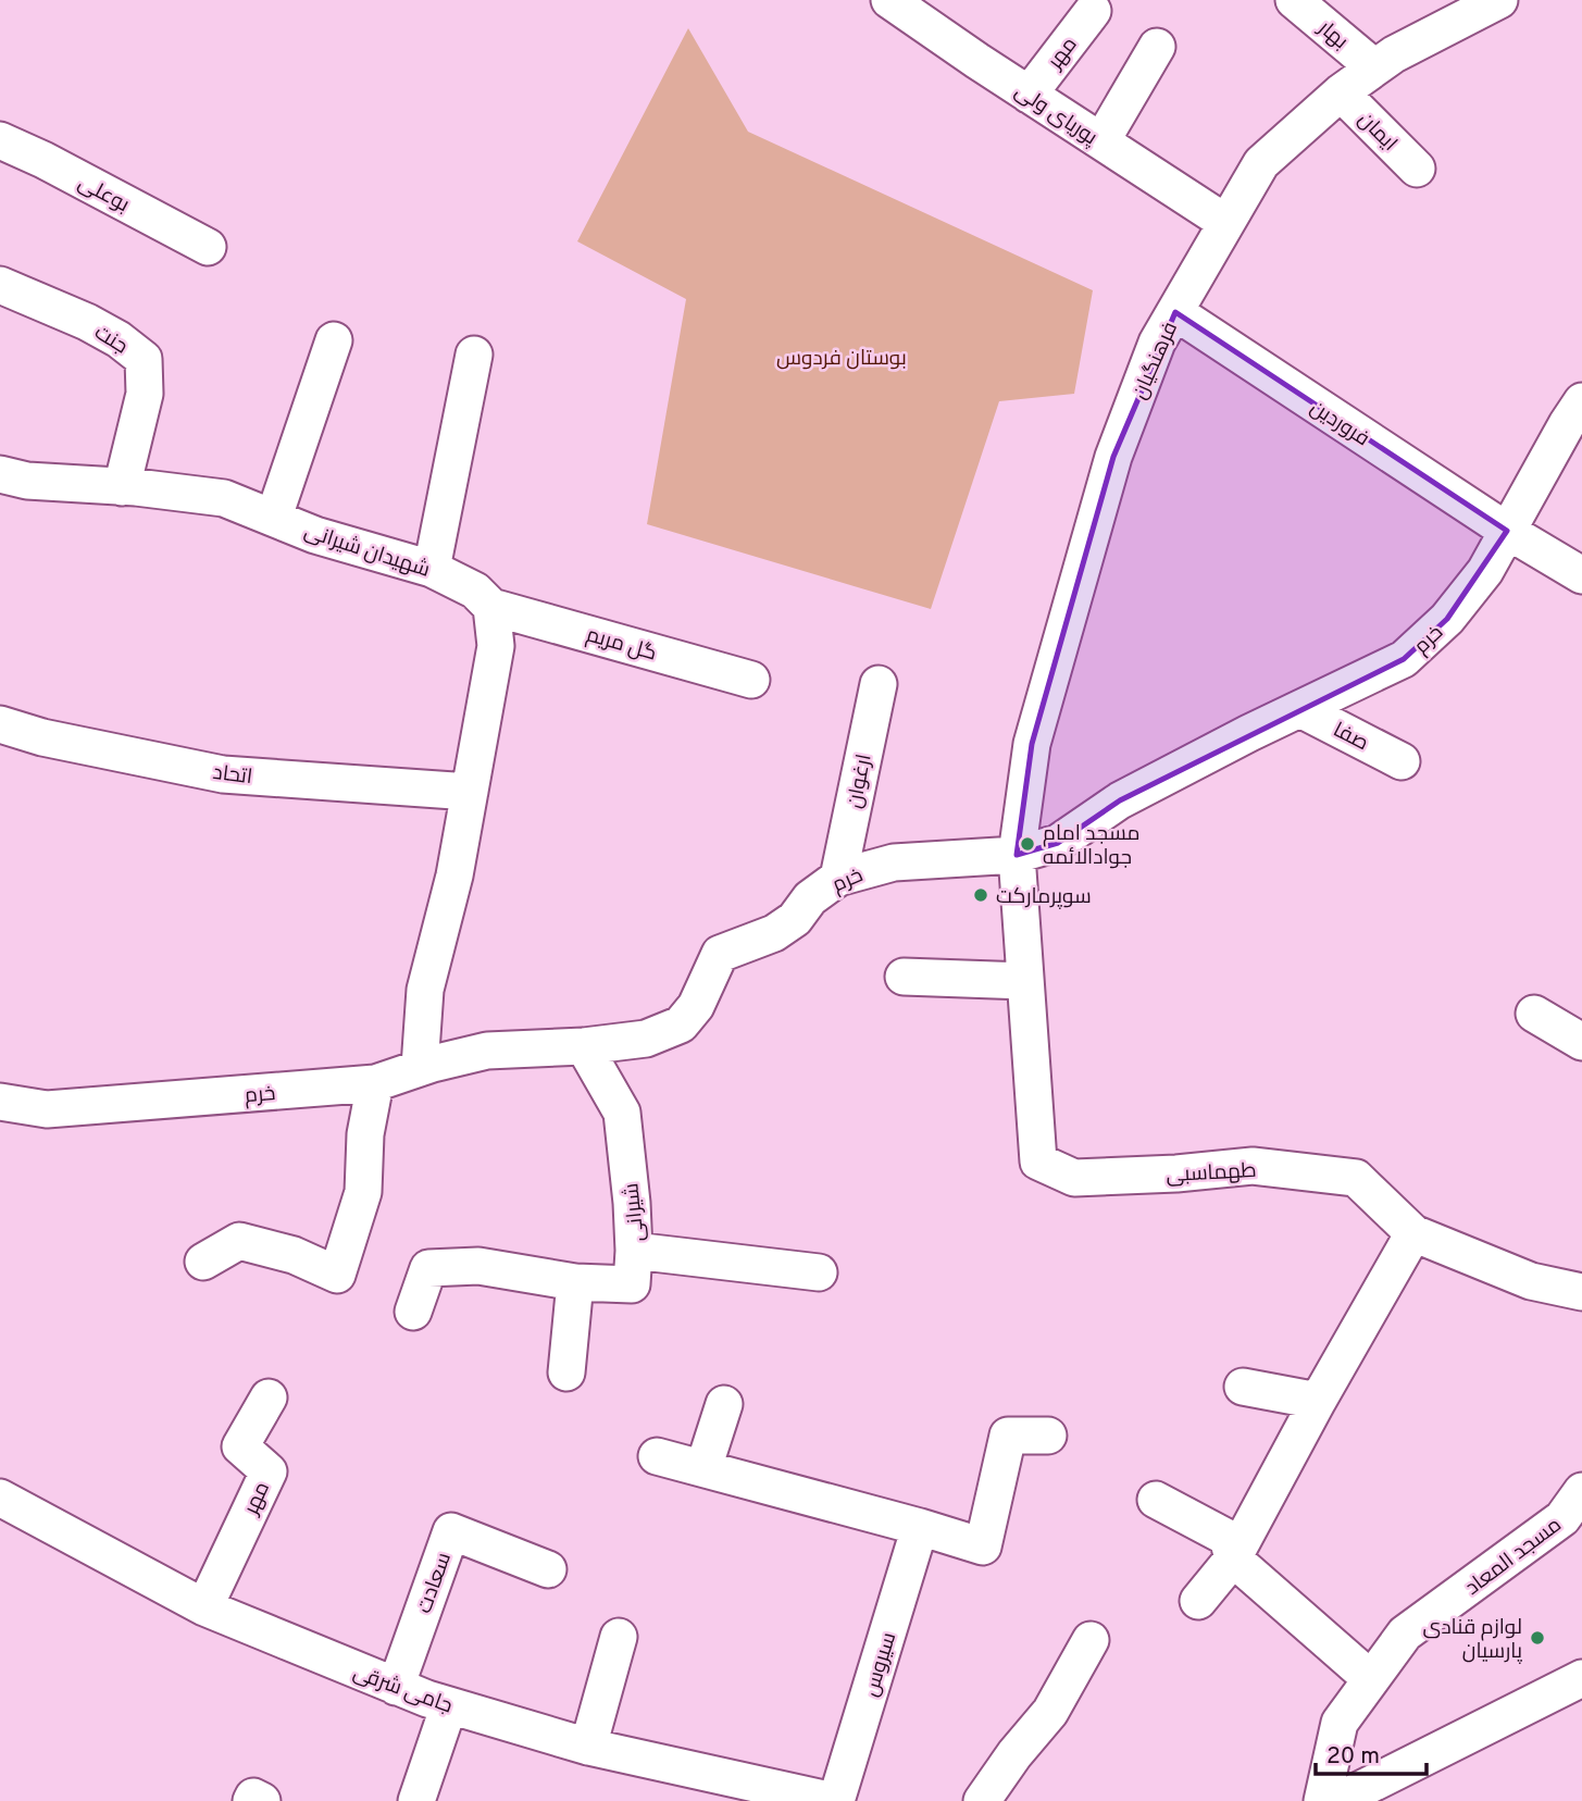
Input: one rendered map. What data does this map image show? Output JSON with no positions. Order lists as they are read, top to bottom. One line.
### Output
{"streets":{"street":["بهار","مهر","پوریای ولی","ایمان","بوعلی","جنت","فرهنگیان","فروردین","شهیدان شیرانی","خرم","گل مریم","صفا","اتحاد","ارغوان","طهماسبی","شیرانی","مسجد المعاد","سعادت","سیروس","جامی شرقی"]},"crossings":[["بهار","فرهنگیان"],["مهر","پوریای ولی"],["مهر","جامی شرقی"],["پوریای ولی","فرهنگیان"],["ایمان","فرهنگیان"],["جنت","شهیدان شیرانی"],["فرهنگیان","فروردین"],["فرهنگیان","خرم"],["فرهنگیان","طهماسبی"],["فروردین","خرم"],["شهیدان شیرانی","گل مریم"],["خرم","صفا"],["خرم","ارغوان"],["خرم","طهماسبی"],["خرم","شیرانی"],["سعادت","جامی شرقی"],["سیروس","جامی شرقی"]],"parks":["بوستان فردوس"],"places":["مسجد امام جوادالائمه","سوپرمارکت","لوازم قنادی پارسیان"],"scale_bar":"20 m"}
